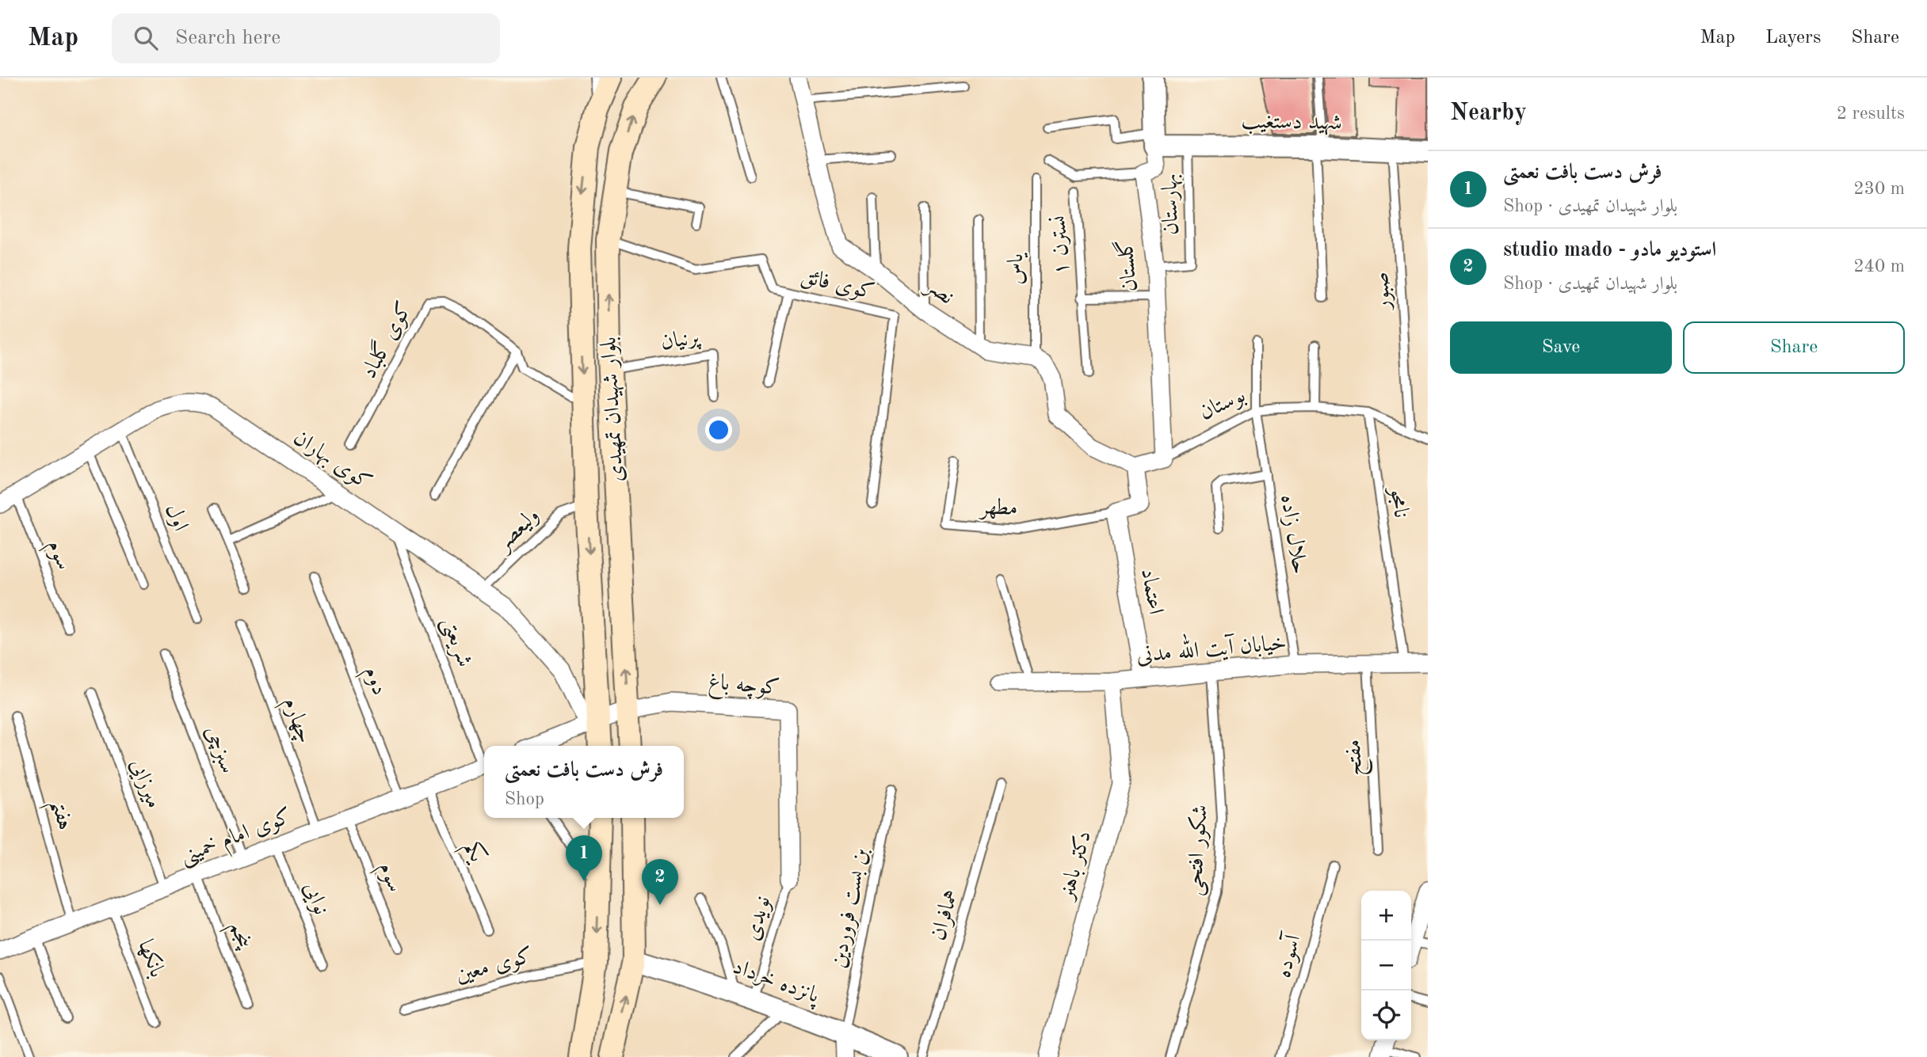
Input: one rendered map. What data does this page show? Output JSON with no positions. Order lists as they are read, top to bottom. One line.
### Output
{"streets":{"main road":["بلوار شهیدان تمهیدی"],"street":["شهید دستغیب","گلستان","نصر","بوستان","کوی بهاران","اعتماد","خیابان آیت الله مدنی","کوچه باغ","کوی امام خمینی","دکتر باهنر","پانزده خرداد"],"lane":["بهارستان","نسترن ۱","یاس","کوی فائق","صبور","کوی گلباد","پرنیان","نامجو","مطهر","اول","ولیعصر","حلال زاده","سوم","شریعتی","دوم","چهارم","سبزچی","مفتح","میرزایی","هفتم","شکور افتحی","یکم","نوایی","بن بست فروردین","همافران","نویدی","پنجم","آسوده","بانکها","کوی معین"]},"crossings":[["شهید دستغیب","بهارستان"],["شهید دستغیب","صبور"],["بهارستان","گلستان"],["نسترن ۱","گلستان"],["گلستان","بوستان"],["یاس","نصر"],["کوی فائق","بلوار شهیدان تمهیدی"],["صبور","بوستان"],["کوی گلباد","بلوار شهیدان تمهیدی"],["پرنیان","بلوار شهیدان تمهیدی"],["بوستان","نامجو"],["بوستان","حلال زاده"],["بلوار شهیدان تمهیدی","کوی بهاران"],["بلوار شهیدان تمهیدی","ولیعصر"],["بلوار شهیدان تمهیدی","کوچه باغ"],["کوی بهاران","اول"],["کوی بهاران","ولیعصر"],["کوی بهاران","سوم"],["کوی بهاران","شریعتی"],["نامجو","خیابان آیت الله مدنی"],["مطهر","اعتماد"],["حلال زاده","خیابان آیت الله مدنی"],["سوم","کوی امام خمینی"],["اعتماد","خیابان آیت الله مدنی"],["خیابان آیت الله مدنی","مفتح"],["خیابان آیت الله مدنی","شکور افتحی"],["خیابان آیت الله مدنی","دکتر باهنر"],["دوم","کوی امام خمینی"],["کوچه باغ","نویدی"],["چهارم","کوی امام خمینی"],["سبزچی","کوی امام خمینی"],["میرزایی","کوی امام خمینی"],["هفتم","کوی امام خمینی"],["کوی امام خمینی","یکم"],["کوی امام خمینی","نوایی"],["کوی امام خمینی","پنجم"],["کوی امام خمینی","بانکها"],["بن بست فروردین","پانزده خرداد"],["نویدی","پانزده خرداد"]],"page":{"header":"Map","search":"Search here","nav":["Map","Layers","Share"],"heading":["Nearby","2 results"],"list":[{"mark":"1","name":"فرش دست بافت نعمتی","note":"Shop · بلوار شهیدان تمهیدی","value":"230 m"},{"mark":"2","name":"studio mado - استودیو مادو","note":"Shop · بلوار شهیدان تمهیدی","value":"240 m"}],"buttons":["Save","Share"],"popup":["فرش دست بافت نعمتی","Shop"],"pins":["1","2"],"map_buttons":["+","−"]}}
